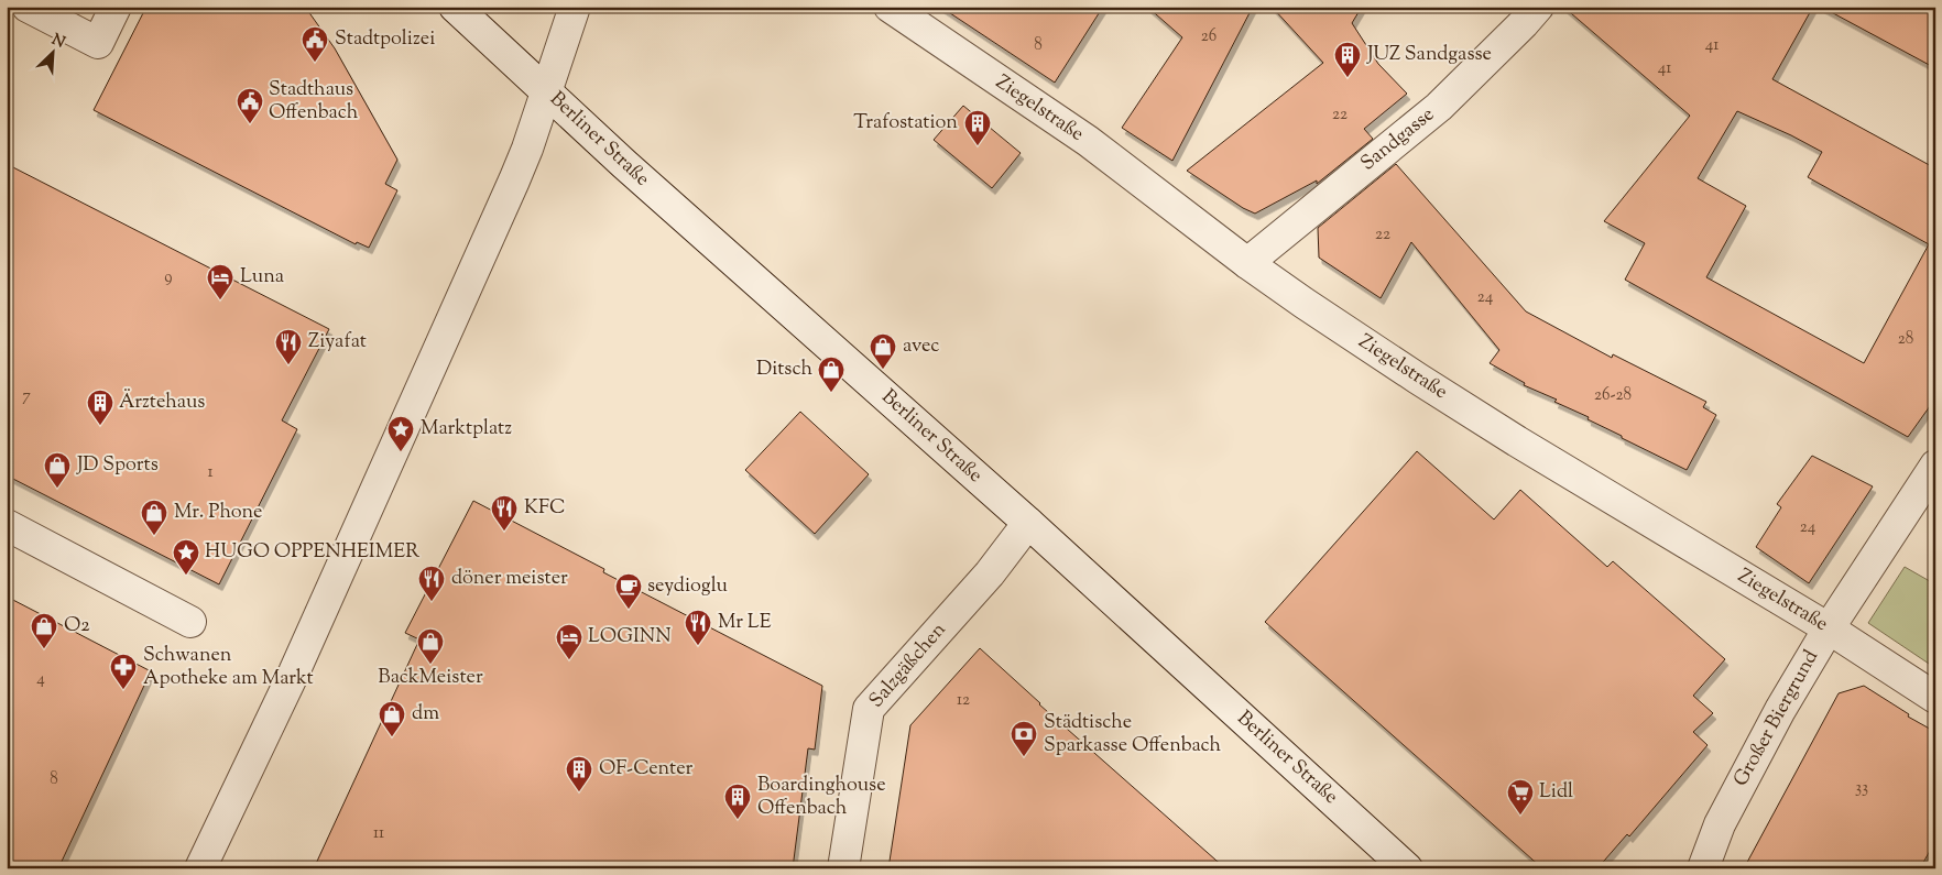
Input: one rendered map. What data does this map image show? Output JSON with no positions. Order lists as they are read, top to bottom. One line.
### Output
{"streets":{"street":["Ziegelstraße","Berliner Straße","Sandgasse","Salzgäßchen","Großer Biergrund"]},"crossings":[["Ziegelstraße","Sandgasse"],["Ziegelstraße","Großer Biergrund"],["Berliner Straße","Salzgäßchen"]],"places":{"public building":["Stadtpolizei","Stadthaus Offenbach"],"building":["JUZ Sandgasse","Trafostation","Ärztehaus","OF-Center","Boardinghouse Offenbach"],"hotel":["Luna","LOGINN"],"restaurant":["Ziyafat","KFC","döner meister","Mr LE"],"shop":["avec","Ditsch","JD Sports","Mr. Phone","O2","BackMeister","dm"],"place":["Marktplatz","HUGO OPPENHEIMER"],"cafe":["seydioglu"],"pharmacy":["Schwanen Apotheke am Markt"],"bank":["Städtische Sparkasse Offenbach"],"supermarket":["Lidl"]},"house_numbers":["26","8","41","41","22","22","9","24","28","26-28","7","1","24","4","12","8","33","11"],"north":"top right"}
